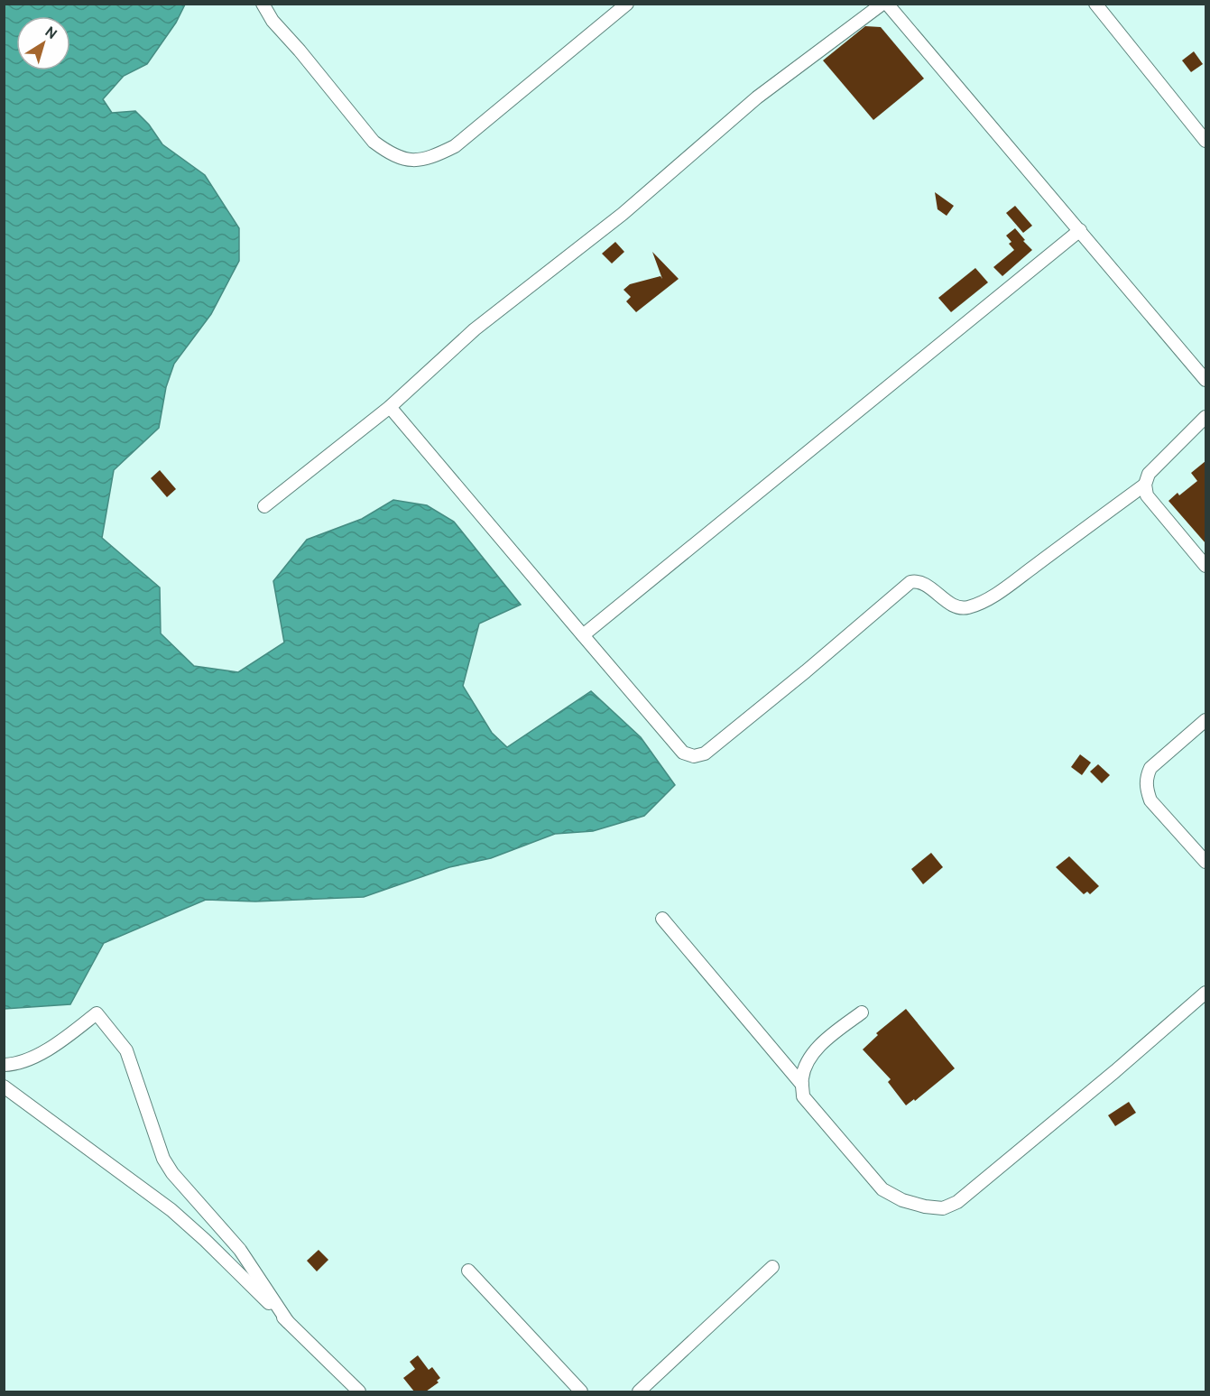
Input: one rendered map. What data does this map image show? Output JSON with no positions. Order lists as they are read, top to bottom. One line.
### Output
{"north":"top right"}
